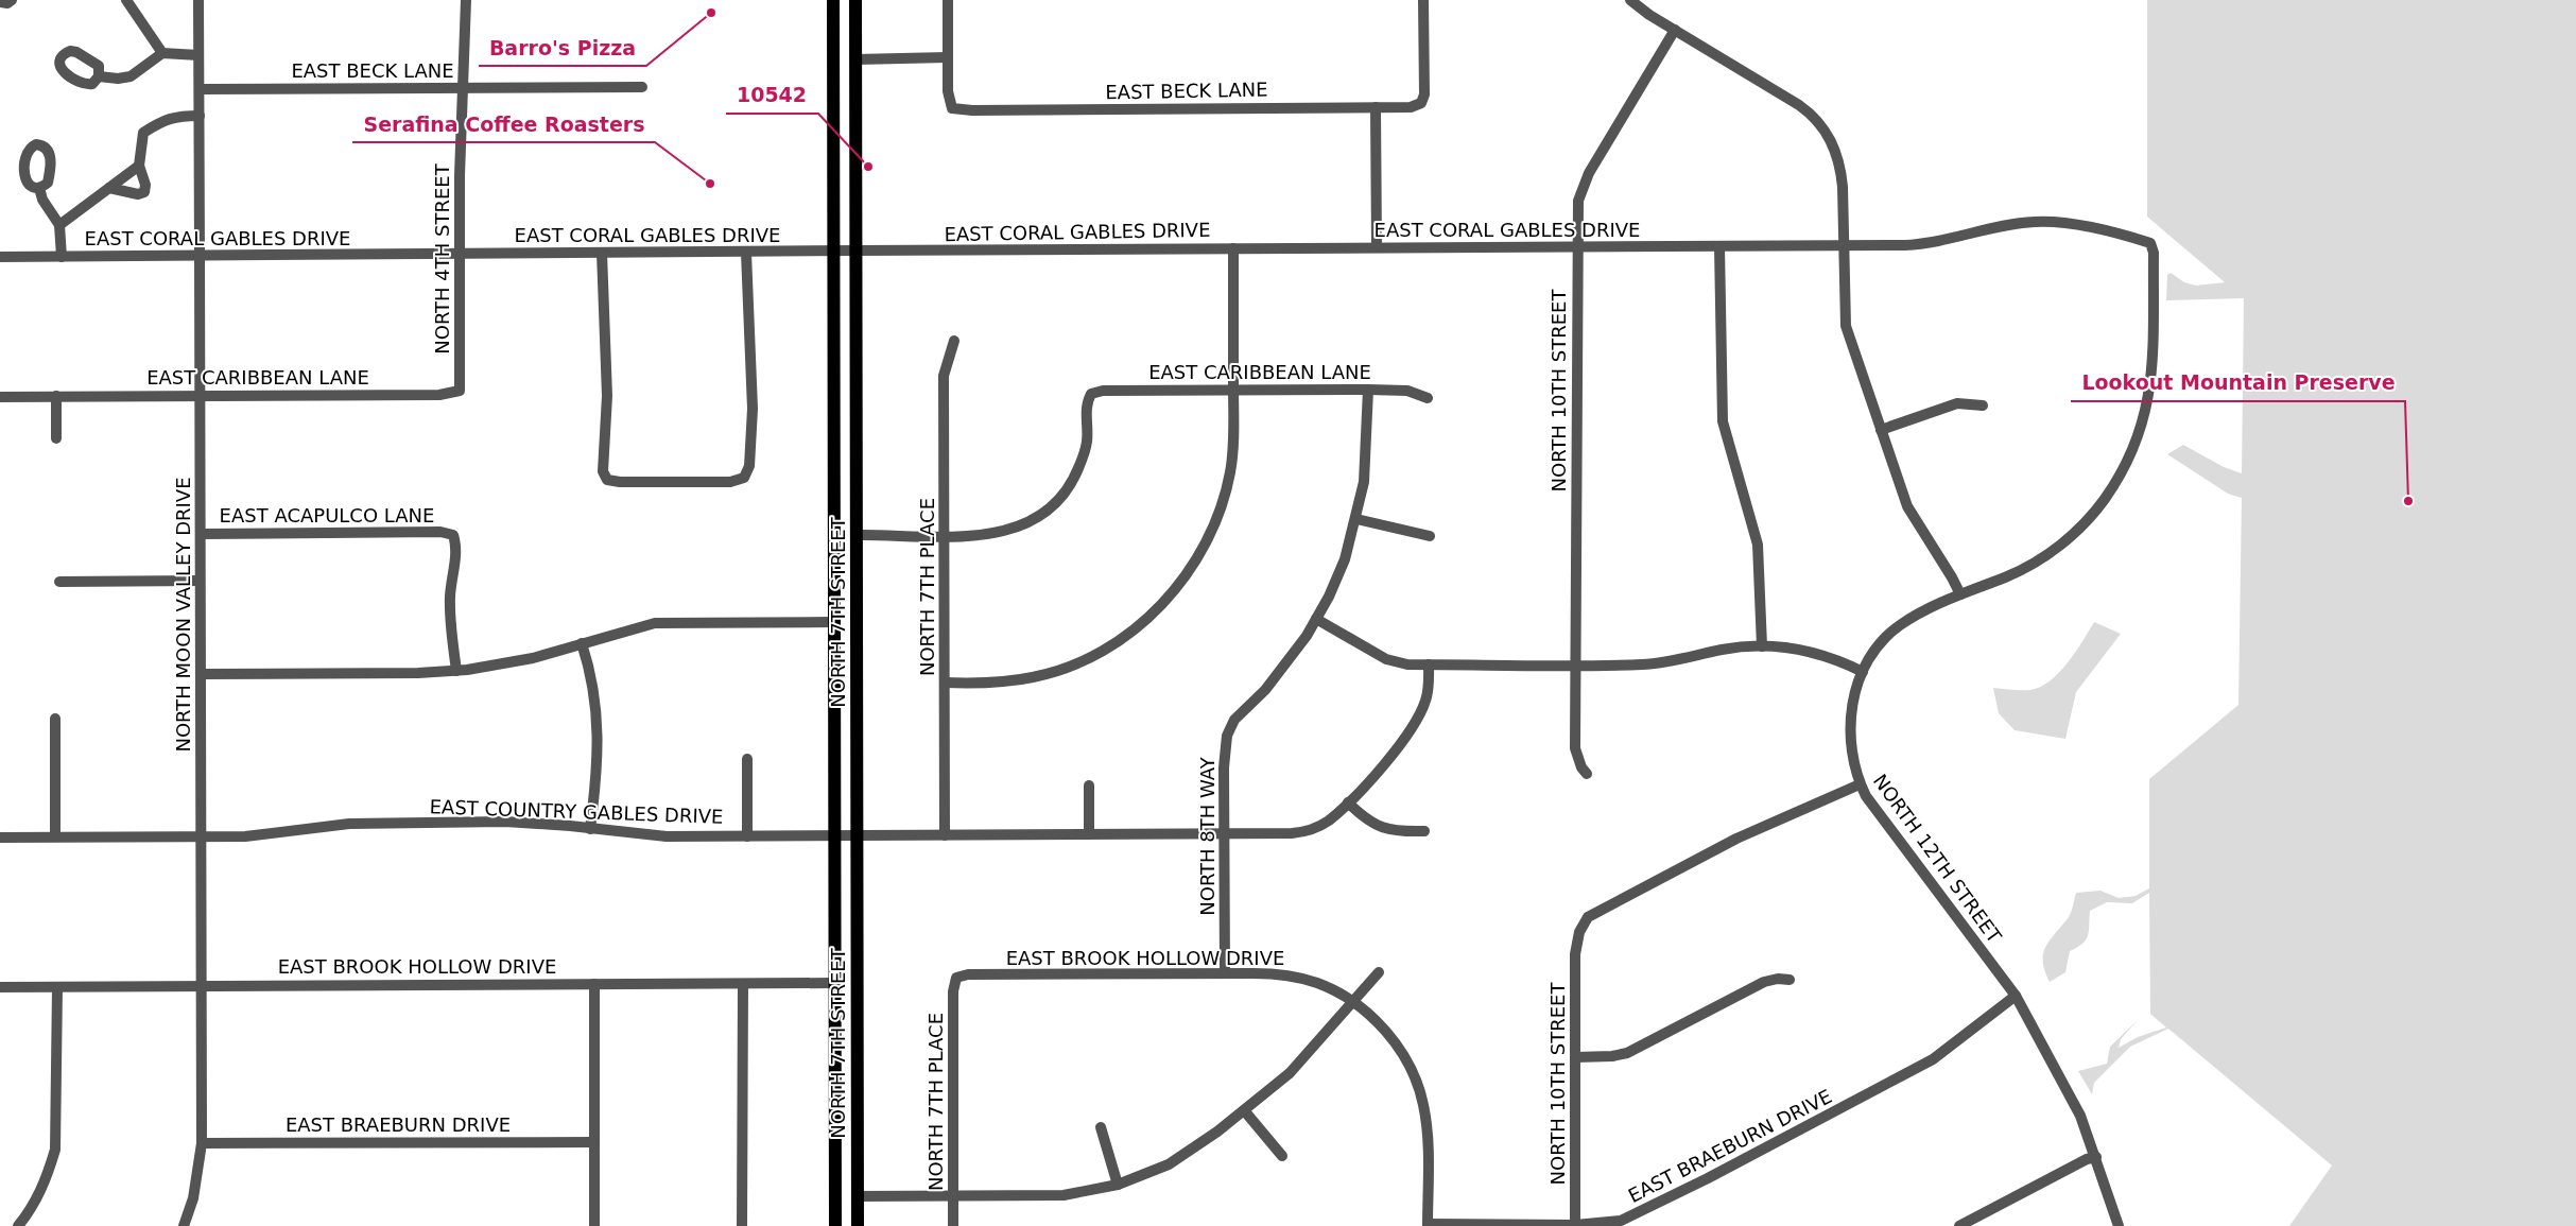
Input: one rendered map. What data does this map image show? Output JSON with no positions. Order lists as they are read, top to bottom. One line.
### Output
{"streets":{"main road":["NORTH 7TH STREET"],"street":["EAST BECK LANE","EAST CORAL GABLES DRIVE","NORTH 4TH STREET","EAST CARIBBEAN LANE","NORTH 10TH STREET","EAST ACAPULCO LANE","NORTH 7TH PLACE","NORTH MOON VALLEY DRIVE","EAST COUNTRY GABLES DRIVE","NORTH 8TH WAY","NORTH 12TH STREET","EAST BROOK HOLLOW DRIVE","EAST BRAEBURN DRIVE"]},"crossings":[["EAST BECK LANE","NORTH 4TH STREET"],["EAST BECK LANE","NORTH MOON VALLEY DRIVE"],["EAST CORAL GABLES DRIVE","NORTH 4TH STREET"],["EAST CORAL GABLES DRIVE","NORTH 10TH STREET"],["EAST CORAL GABLES DRIVE","NORTH 7TH STREET"],["EAST CORAL GABLES DRIVE","NORTH MOON VALLEY DRIVE"],["EAST CORAL GABLES DRIVE","NORTH 12TH STREET"],["NORTH 4TH STREET","EAST CARIBBEAN LANE"],["EAST CARIBBEAN LANE","NORTH 7TH PLACE"],["EAST CARIBBEAN LANE","NORTH MOON VALLEY DRIVE"],["EAST CARIBBEAN LANE","NORTH 8TH WAY"],["NORTH 10TH STREET","NORTH 12TH STREET"],["NORTH 10TH STREET","EAST BRAEBURN DRIVE"],["EAST ACAPULCO LANE","NORTH MOON VALLEY DRIVE"],["NORTH 7TH PLACE","EAST COUNTRY GABLES DRIVE"],["NORTH 7TH PLACE","EAST BROOK HOLLOW DRIVE"],["NORTH 7TH STREET","EAST COUNTRY GABLES DRIVE"],["NORTH 7TH STREET","EAST BROOK HOLLOW DRIVE"],["NORTH MOON VALLEY DRIVE","EAST COUNTRY GABLES DRIVE"],["NORTH MOON VALLEY DRIVE","EAST BROOK HOLLOW DRIVE"],["NORTH MOON VALLEY DRIVE","EAST BRAEBURN DRIVE"],["EAST COUNTRY GABLES DRIVE","NORTH 8TH WAY"],["NORTH 8TH WAY","EAST BROOK HOLLOW DRIVE"],["NORTH 12TH STREET","EAST BRAEBURN DRIVE"],["EAST BROOK HOLLOW DRIVE","EAST BRAEBURN DRIVE"]],"places":["Barro's Pizza","10542","Serafina Coffee Roasters","Lookout Mountain Preserve"]}
